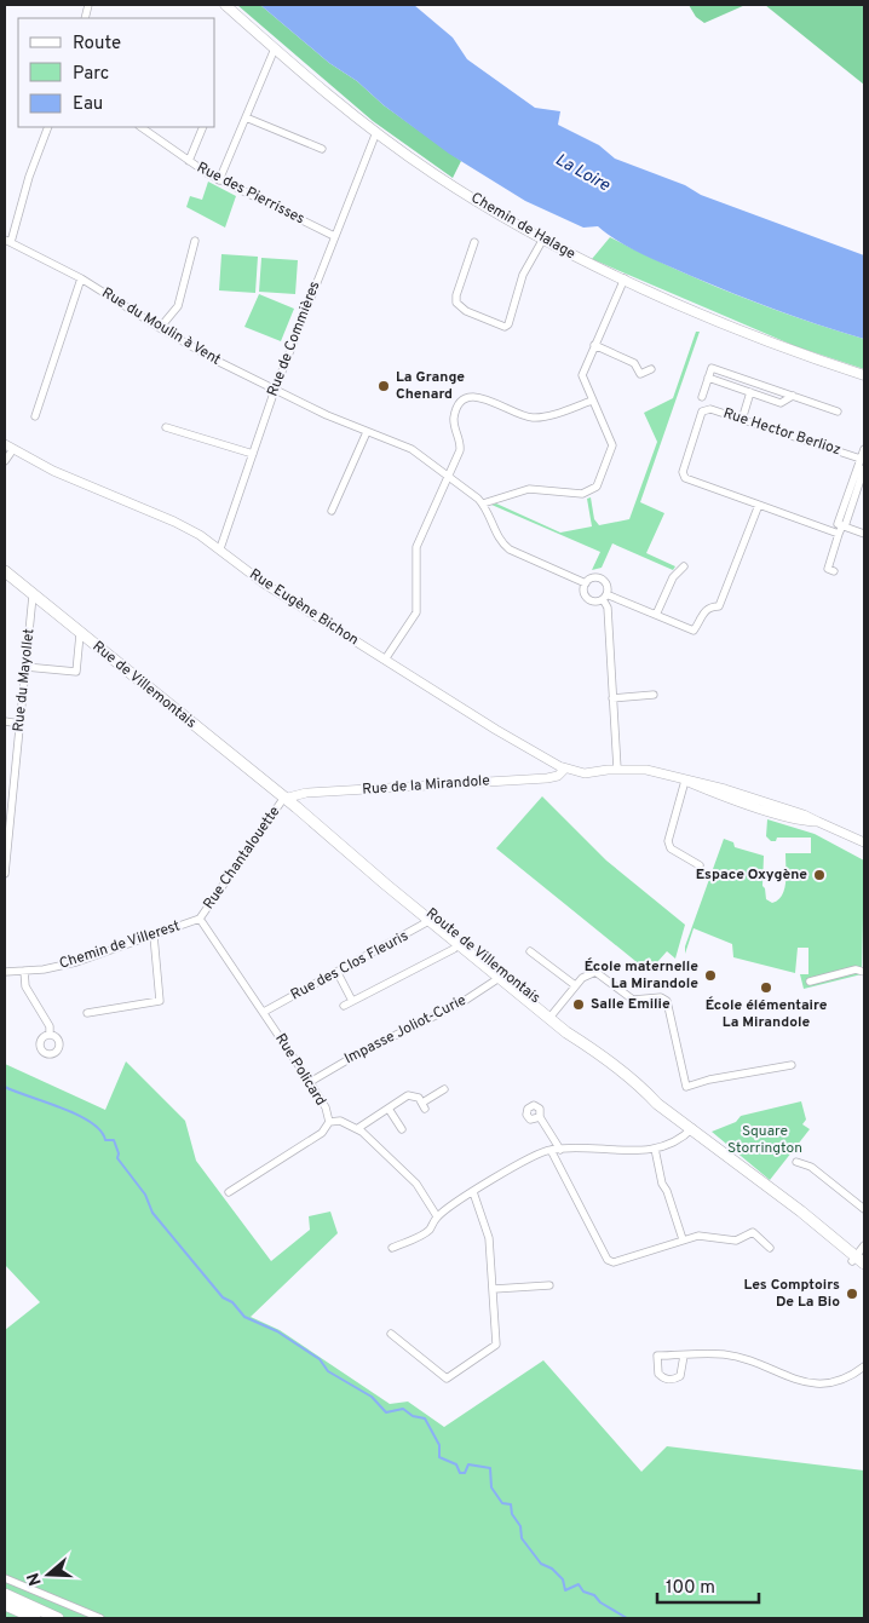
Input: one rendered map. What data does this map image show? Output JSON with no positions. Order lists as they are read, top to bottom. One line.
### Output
{"streets":{"main road":["Chemin de Halage","Rue de Villemontais","Route de Villemontais"],"street":["Rue des Pierrisses","Rue du Moulin à Vent","Rue de Commières","Rue Hector Berlioz","Rue Eugène Bichon","Rue du Mayollet","Rue de la Mirandole","Rue Chantalouette","Chemin de Villerest","Rue des Clos Fleuris","Impasse Joliot-Curie","Rue Policard"]},"crossings":[["Rue des Pierrisses","Rue de Commières"],["Chemin de Halage","Rue de Commières"],["Rue du Moulin à Vent","Rue de Commières"],["Rue de Commières","Rue Eugène Bichon"],["Rue Eugène Bichon","Rue de la Mirandole"],["Rue du Mayollet","Rue de Villemontais"],["Rue de Villemontais","Rue de la Mirandole"],["Rue de Villemontais","Rue Chantalouette"],["Rue de Villemontais","Route de Villemontais"],["Rue de la Mirandole","Rue Chantalouette"],["Rue de la Mirandole","Route de Villemontais"],["Rue Chantalouette","Chemin de Villerest"],["Rue Chantalouette","Route de Villemontais"],["Rue Chantalouette","Rue Policard"],["Chemin de Villerest","Rue Policard"],["Route de Villemontais","Rue des Clos Fleuris"],["Route de Villemontais","Impasse Joliot-Curie"],["Rue des Clos Fleuris","Rue Policard"],["Impasse Joliot-Curie","Rue Policard"]],"water":["La Loire"],"parks":["Square Storrington"],"places":["La Grange Chenard","Espace Oxygène","École maternelle La Mirandole","École élémentaire La Mirandole","Salle Emilie","Les Comptoirs De La Bio"],"legend":["Route","Parc","Eau"],"scale_bar":"100 m","north":"left"}
